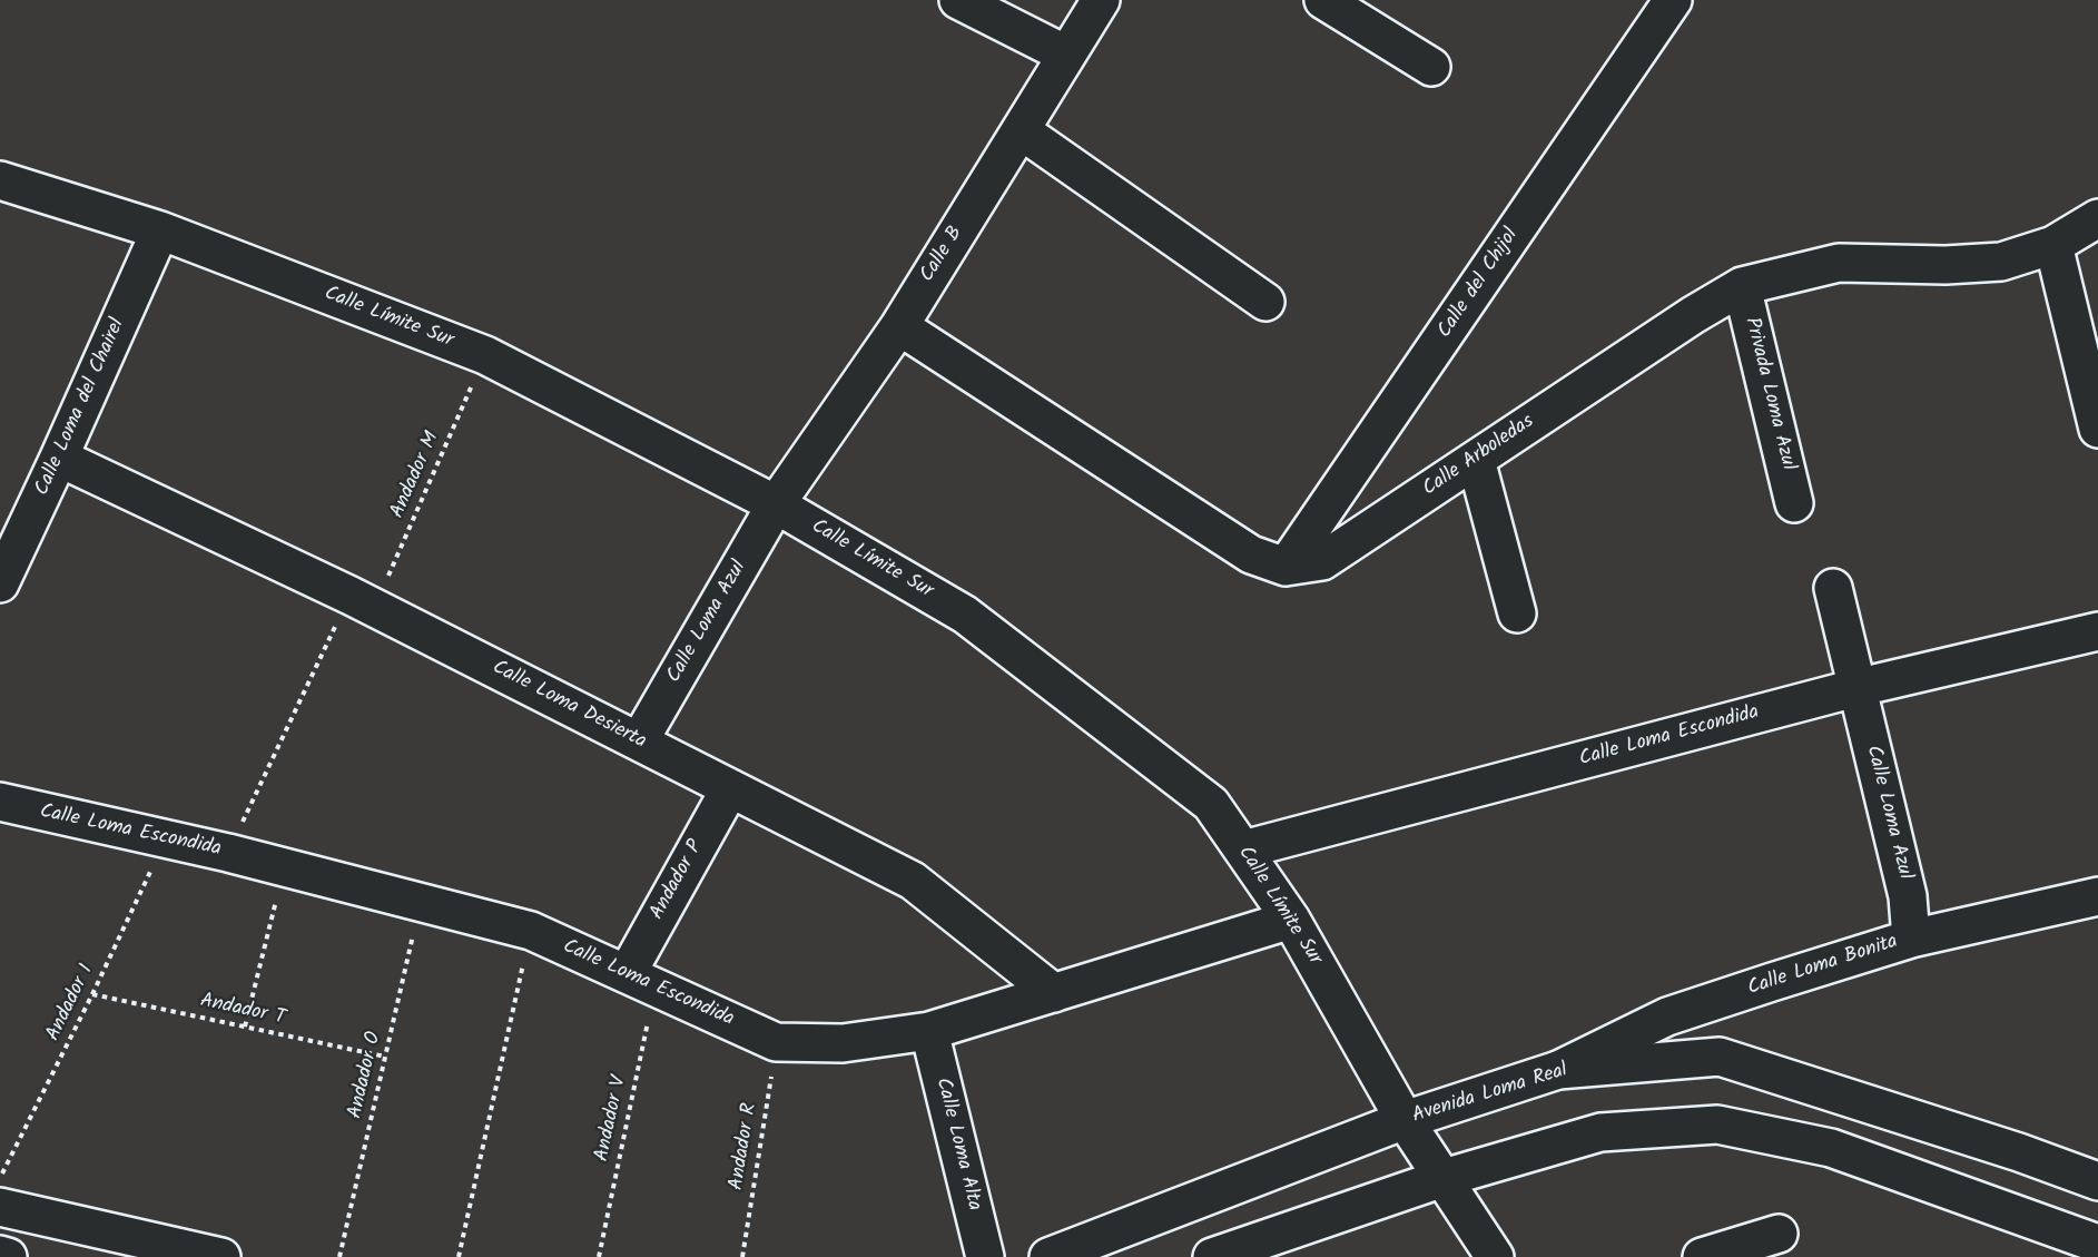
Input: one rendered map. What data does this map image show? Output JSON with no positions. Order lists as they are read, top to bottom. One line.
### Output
{"streets":{"street":["Calle B","Calle del Chijol","Calle Límite Sur","Privada Loma Azul","Calle Loma del Chairel","Calle Arboledas","Calle Loma Azul","Calle Loma Desierta","Calle Loma Escondida","Andador P","Calle Loma Bonita","Avenida Loma Real","Calle Loma Alta"],"path":["Andador M","Andador I","Andador T","Andador O","Andador V","Andador R"]},"crossings":[["Calle B","Calle Límite Sur"],["Calle B","Calle Arboledas"],["Calle B","Calle Loma Azul"],["Calle del Chijol","Calle Arboledas"],["Calle Límite Sur","Calle Loma del Chairel"],["Calle Límite Sur","Andador M"],["Calle Límite Sur","Calle Loma Azul"],["Calle Límite Sur","Calle Loma Escondida"],["Calle Límite Sur","Avenida Loma Real"],["Privada Loma Azul","Calle Arboledas"],["Calle Loma del Chairel","Calle Loma Desierta"],["Andador M","Calle Loma Desierta"],["Andador M","Calle Loma Escondida"],["Calle Loma Azul","Calle Loma Desierta"],["Calle Loma Azul","Calle Loma Escondida"],["Calle Loma Azul","Calle Loma Bonita"],["Calle Loma Desierta","Calle Loma Escondida"],["Calle Loma Desierta","Andador P"],["Calle Loma Escondida","Andador P"],["Calle Loma Escondida","Andador I"],["Calle Loma Escondida","Andador O"],["Calle Loma Escondida","Andador V"],["Calle Loma Escondida","Calle Loma Alta"],["Calle Loma Escondida","Andador R"],["Andador P","Andador V"],["Calle Loma Bonita","Avenida Loma Real"],["Andador I","Andador T"],["Andador T","Andador O"]]}
